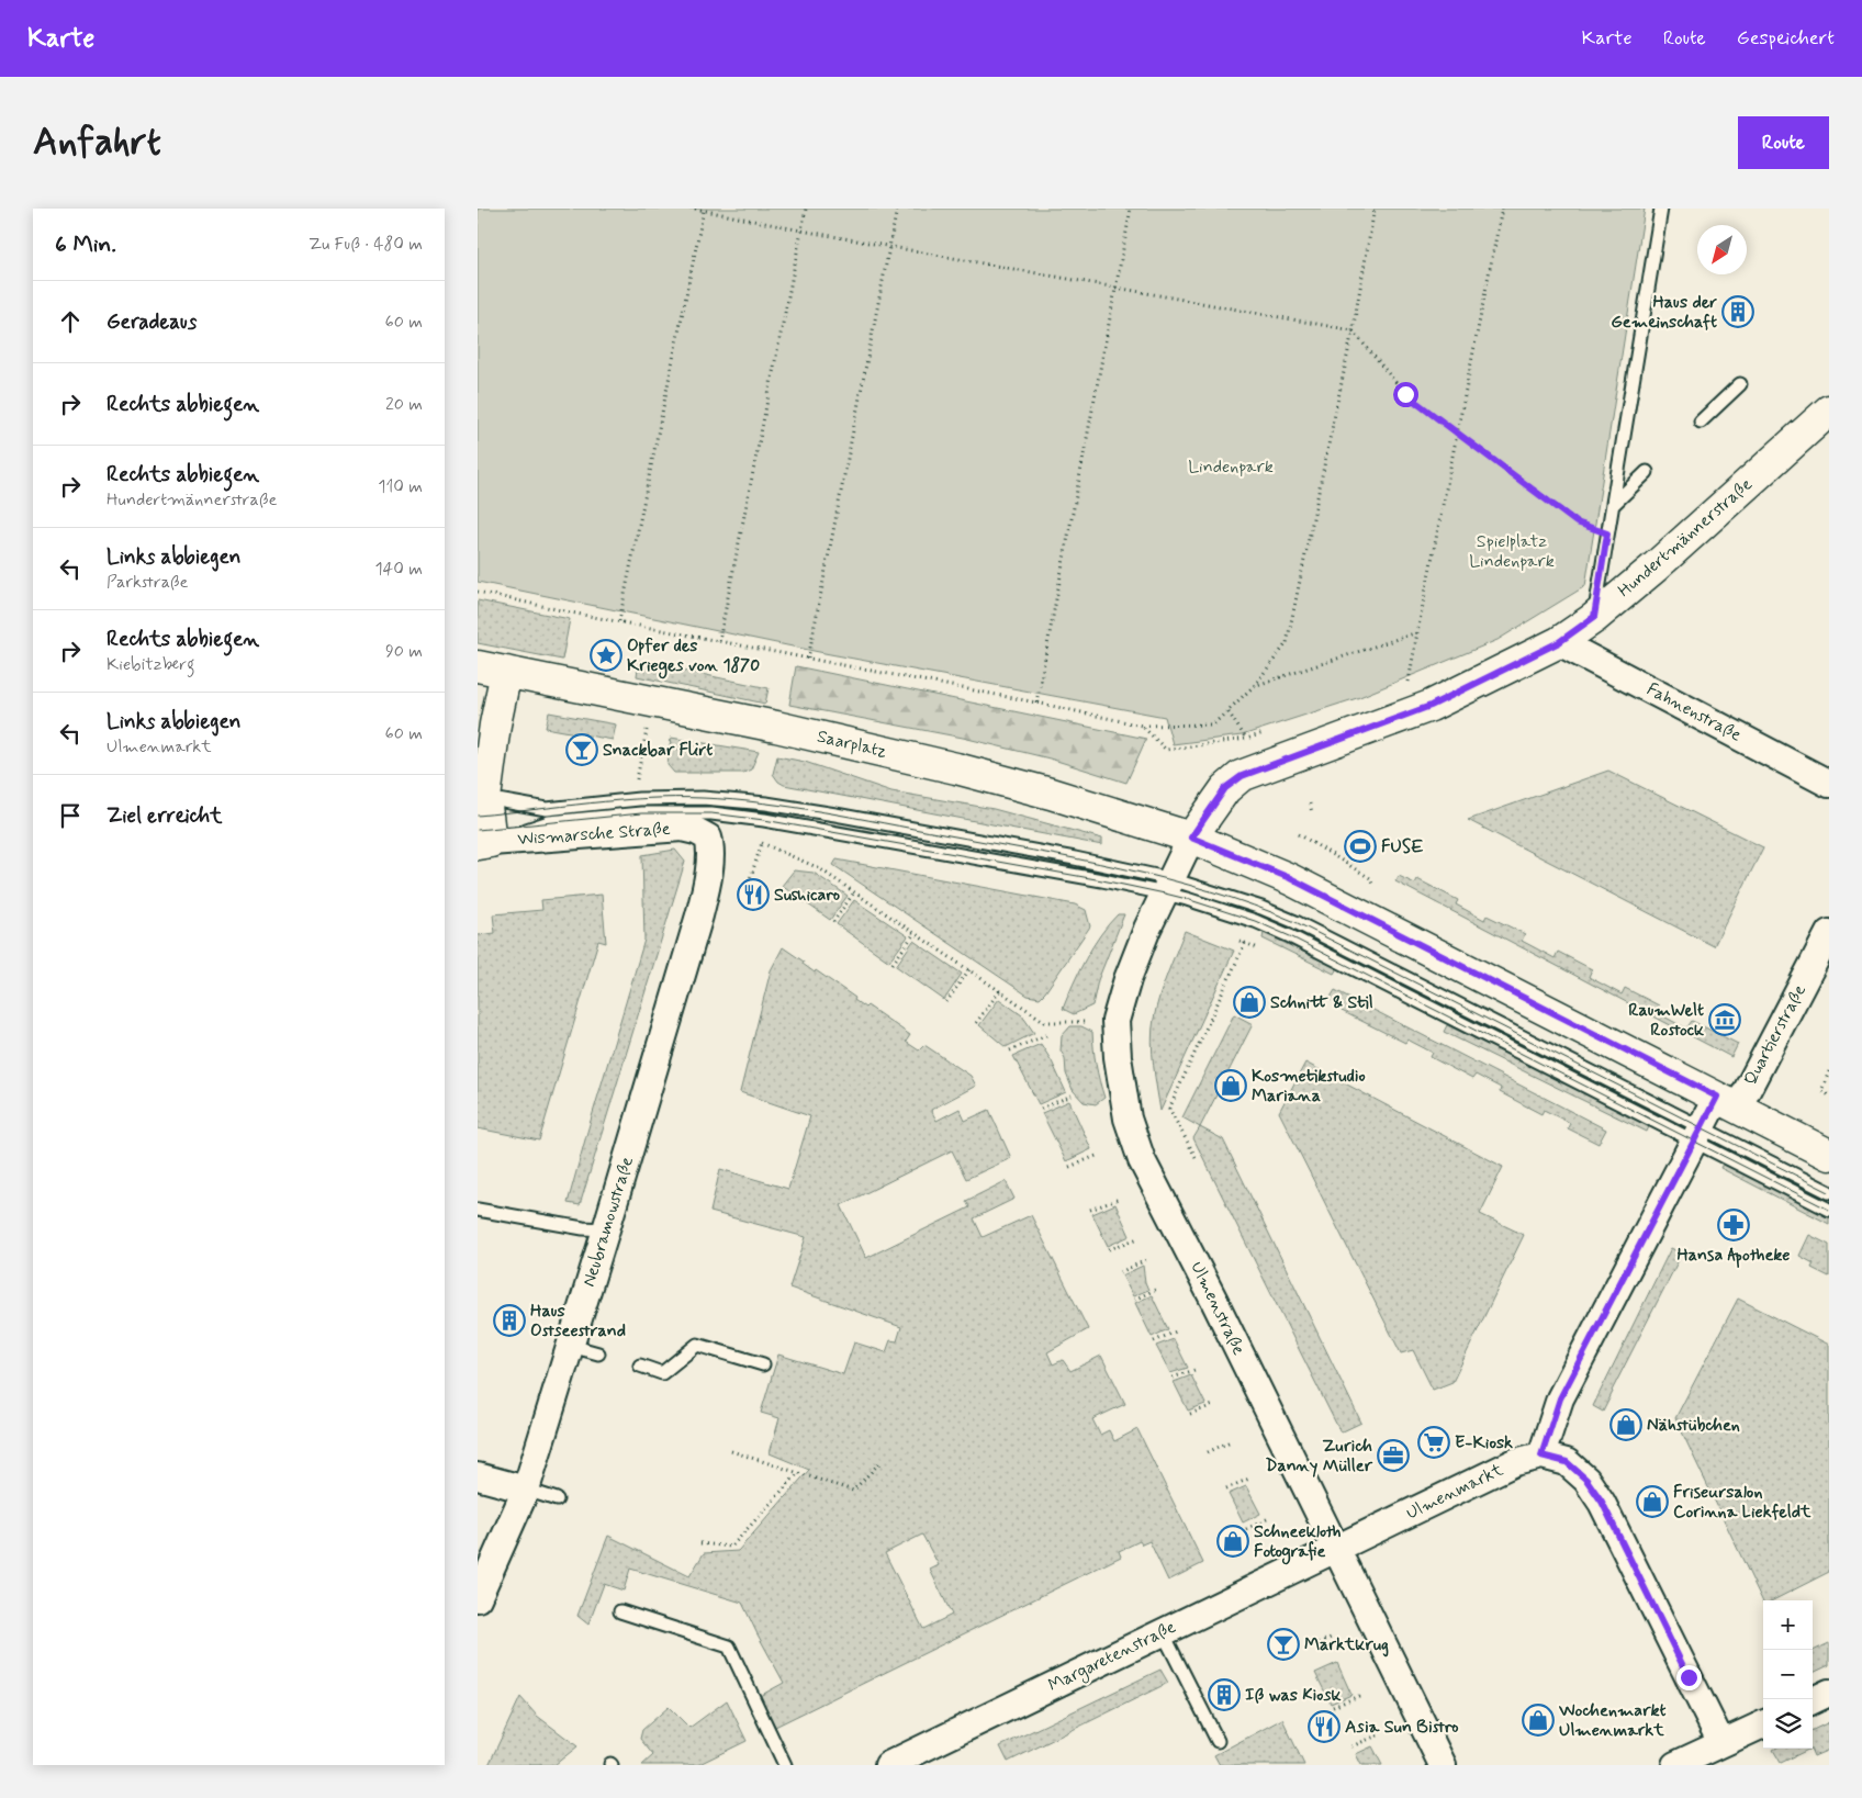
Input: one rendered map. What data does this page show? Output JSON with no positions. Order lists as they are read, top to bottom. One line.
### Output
{"streets":{"main road":["Hundertmännerstraße","Saarplatz"],"street":["Fahnenstraße","Wismarsche Straße","Quartierstraße","Neubramowstraße","Ulmenstraße","Ulmenmarkt","Margaretenstraße"]},"crossings":[["Hundertmännerstraße","Fahnenstraße"],["Hundertmännerstraße","Saarplatz"],["Hundertmännerstraße","Ulmenstraße"],["Saarplatz","Quartierstraße"],["Saarplatz","Ulmenstraße"],["Wismarsche Straße","Neubramowstraße"],["Quartierstraße","Ulmenmarkt"],["Ulmenstraße","Ulmenmarkt"],["Ulmenstraße","Margaretenstraße"],["Ulmenmarkt","Margaretenstraße"]],"parks":["Lindenpark","Spielplatz Lindenpark"],"places":{"building":["Haus der Gemeinschaft","Haus Ostseestrand","Iß was Kiosk"],"place":["Opfer des Krieges von 1870"],"bar":["Snackbar Flirt","Marktkrug"],"sports":["FUSE"],"restaurant":["Sushicaro","Asia Sun Bistro"],"shop":["Schnitt & Stil","Kosmetikstudio Mariana","Nähstübchen","Friseursalon Corinna Liekfeldt","Schneekloth Fotografie","Wochenmarkt Ulmenmarkt"],"museum":["RaumWelt Rostock"],"pharmacy":["Hansa Apotheke"],"supermarket":["E-Kiosk"],"office":["Zurich Danny Müller"]},"north":"bottom left","page":{"header":"Karte","nav":["Karte","Route","Gespeichert"],"buttons":"Route","title":"Anfahrt","heading":["6 Min.","Zu Fuß · 480 m"],"list":[["Geradeaus","60 m"],["Rechts abbiegen","20 m"],["Rechts abbiegen","Hundertmännerstraße","110 m"],["Links abbiegen","Parkstraße","140 m"],["Rechts abbiegen","Kiebitzberg","90 m"],["Links abbiegen","Ulmenmarkt","60 m"],"Ziel erreicht"],"map_buttons":["+","−"]}}
